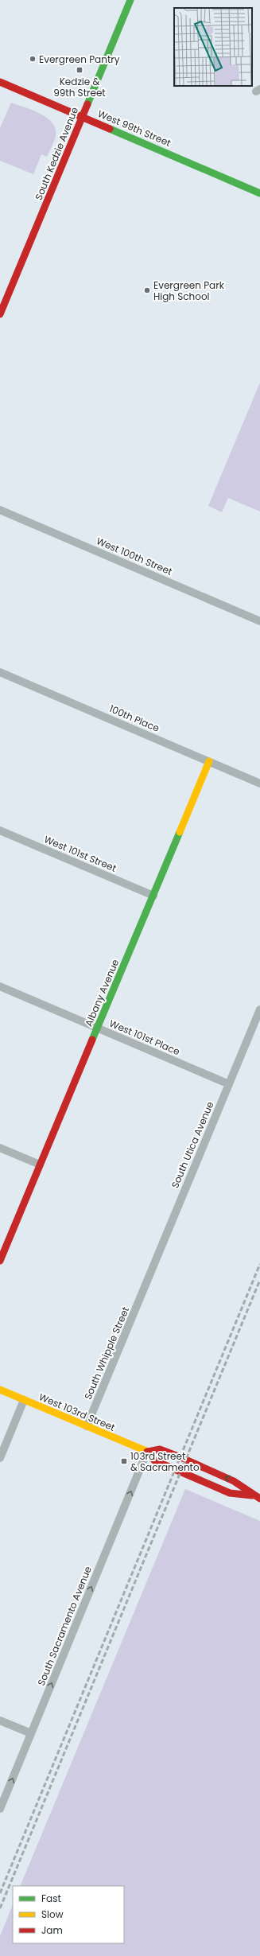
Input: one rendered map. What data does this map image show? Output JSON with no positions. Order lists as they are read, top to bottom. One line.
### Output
{"streets":{"street":["West 99th Street","South Kedzie Avenue","West 100th Street","100th Place","West 101st Street","Albany Avenue","West 101st Place","South Utica Avenue","South Whipple Street","West 103rd Street","South Sacramento Avenue"]},"crossings":[["West 99th Street","South Kedzie Avenue"],["100th Place","Albany Avenue"],["West 101st Street","Albany Avenue"],["Albany Avenue","West 101st Place"],["West 101st Place","South Utica Avenue"],["South Utica Avenue","South Whipple Street"],["South Whipple Street","West 103rd Street"],["West 103rd Street","South Sacramento Avenue"]],"one_way":["South Sacramento Avenue"],"places":{"other":["Evergreen Pantry","Evergreen Park High School"],"transit":["Kedzie & 99th Street","103rd Street & Sacramento"]},"legend":["Fast","Slow","Jam"]}
